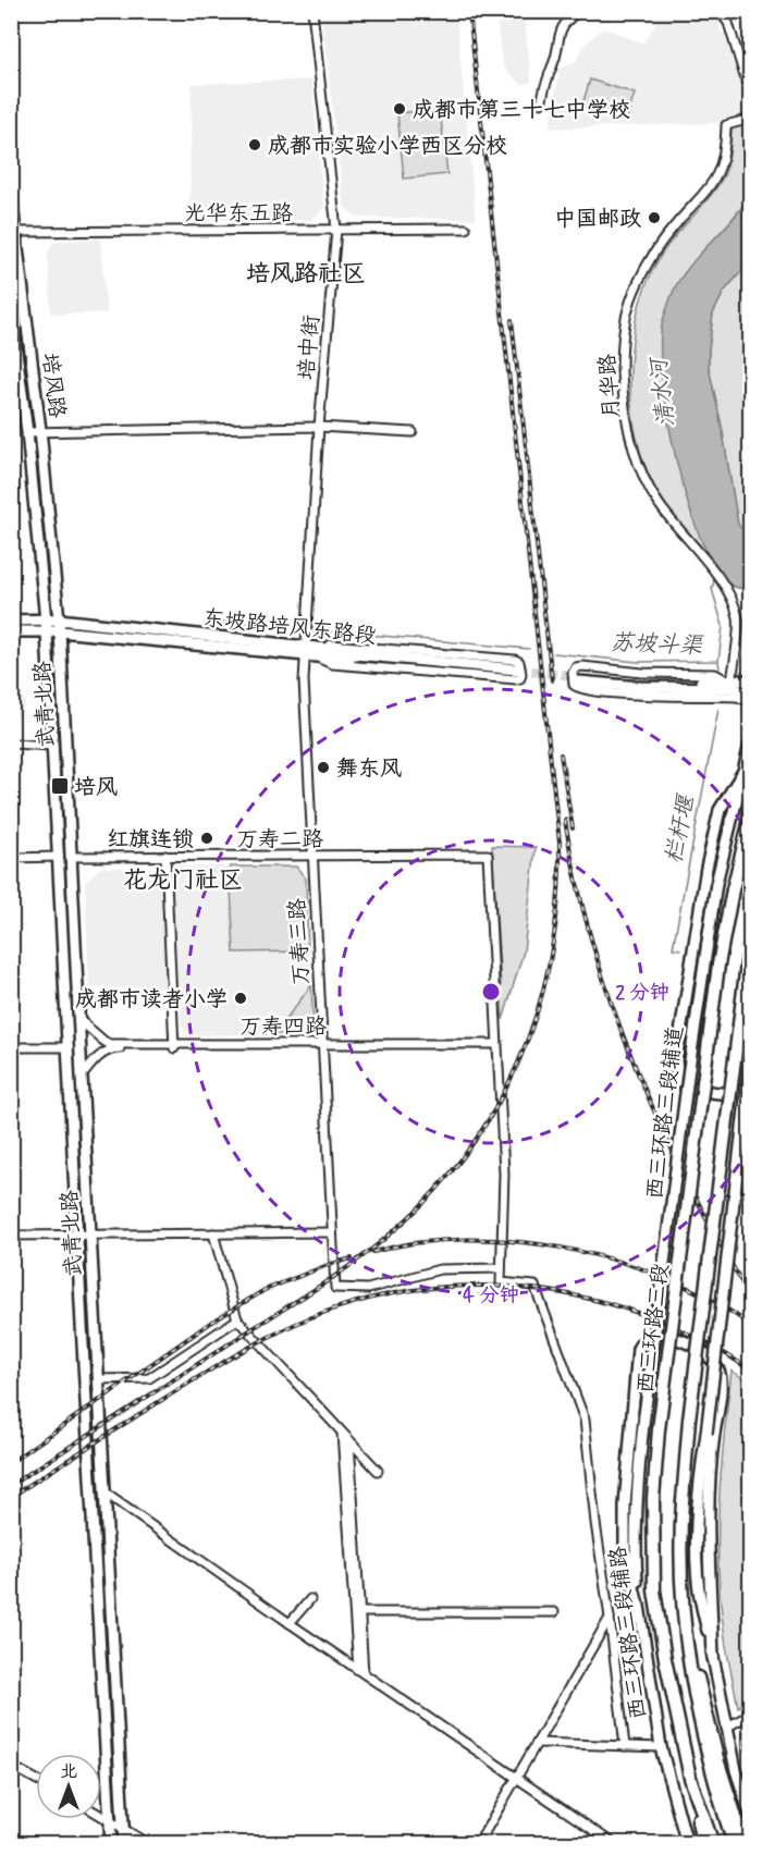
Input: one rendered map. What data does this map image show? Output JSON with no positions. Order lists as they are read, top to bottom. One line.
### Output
{"streets":{"highway":["西三环路三段"],"main road":["培风路","东坡路培风东路段","武青北路","西三环路三段辅道","西三环路三段辅路"],"street":["光华东五路","培中街","月华路","万寿二路","万寿三路","万寿四路"]},"crossings":[["光华东五路","培中街"],["光华东五路","培风路"],["培中街","东坡路培风东路段"],["培中街","万寿三路"],["培风路","东坡路培风东路段"],["培风路","武青北路"],["东坡路培风东路段","武青北路"],["东坡路培风东路段","万寿三路"],["武青北路","万寿二路"],["武青北路","万寿四路"],["万寿二路","万寿三路"],["万寿二路","万寿四路"],["万寿三路","万寿四路"],["西三环路三段辅道","西三环路三段辅路"]],"districts":["培风路社区","花龙门社区"],"water":["清水河","苏坡斗渠","栏杆堰"],"places":{"other":["成都市第三十七中学校","成都市实验小学西区分校","中国邮政","舞东风","红旗连锁","成都市读者小学"],"transit":["培风"]},"north":"top","rings":["2 分钟","4 分钟"]}
